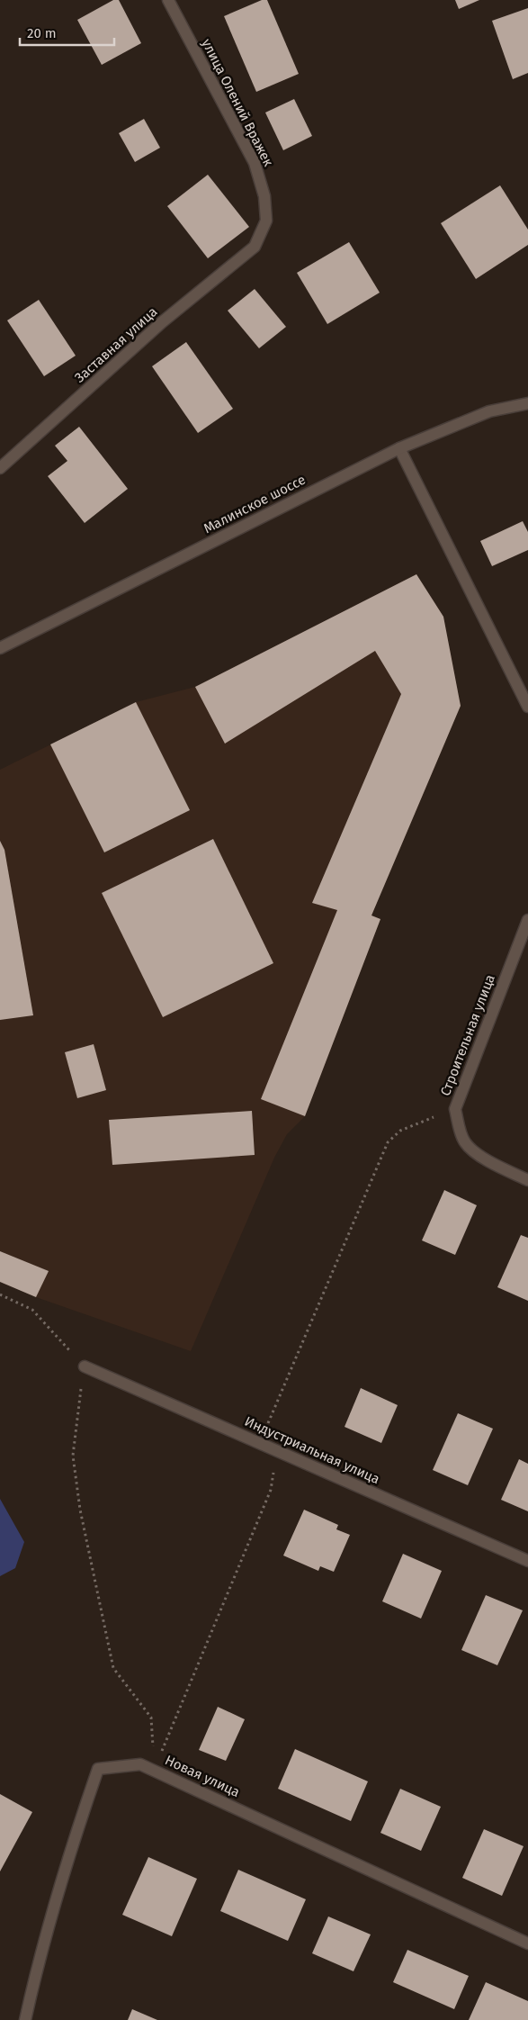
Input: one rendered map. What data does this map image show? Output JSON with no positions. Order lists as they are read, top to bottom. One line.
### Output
{"streets":{"street":["улица Олений Вражек","Заставная улица","Малинское шоссе","Строительная улица","Индустриальная улица","Новая улица"]},"crossings":[["улица Олений Вражек","Заставная улица"]],"scale_bar":"20 m"}
